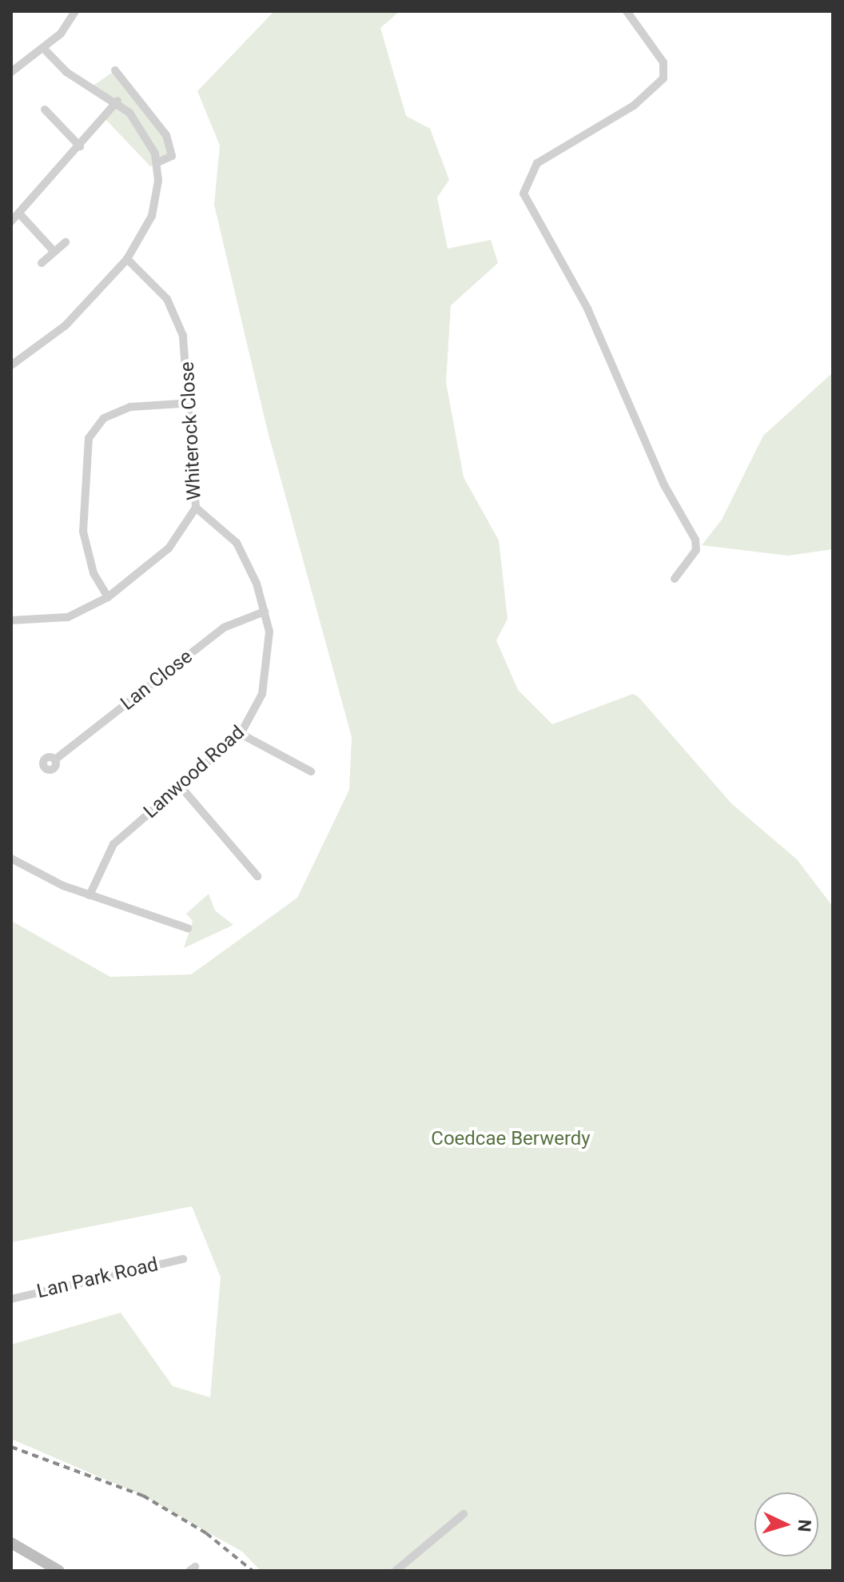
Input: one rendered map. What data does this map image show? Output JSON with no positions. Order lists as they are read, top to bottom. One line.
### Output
{"streets":{"street":["Whiterock Close","Lan Close","Lanwood Road","Lan Park Road"]},"crossings":[["Whiterock Close","Lanwood Road"],["Lan Close","Lanwood Road"]],"parks":["Coedcae Berwerdy"],"north":"right"}
